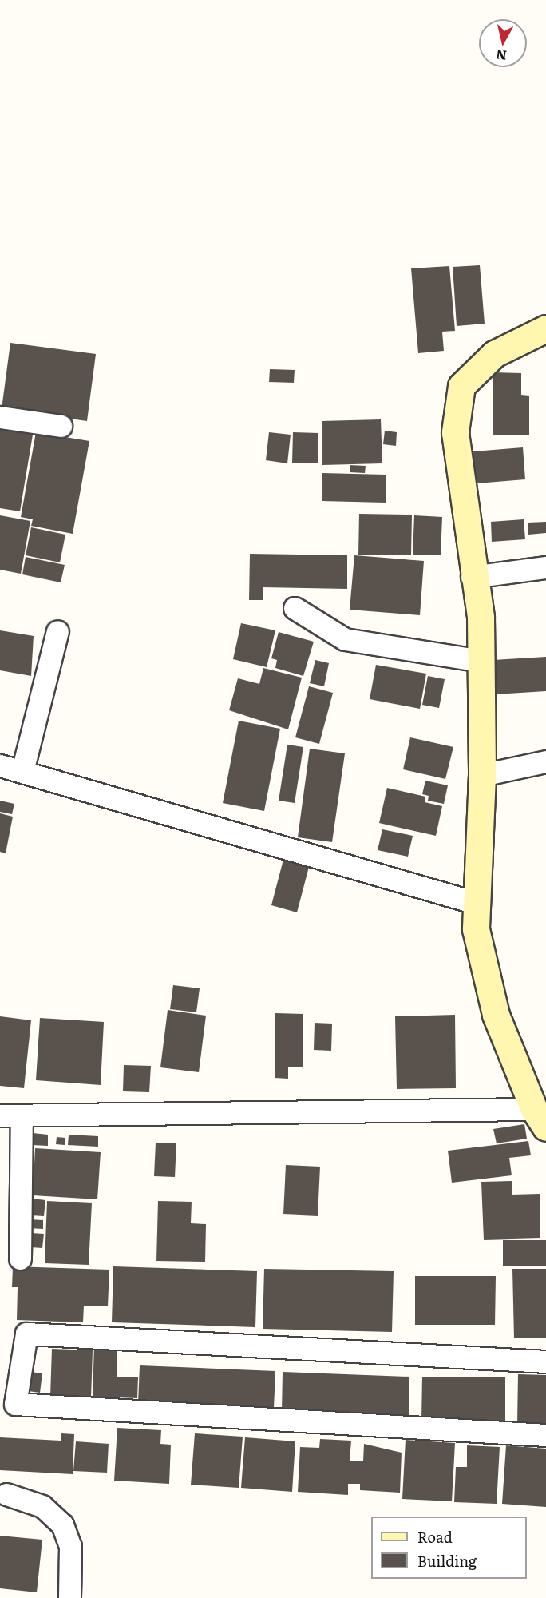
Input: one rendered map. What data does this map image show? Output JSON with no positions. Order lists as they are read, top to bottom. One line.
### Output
{"legend":["Road","Building"],"north":"bottom"}
